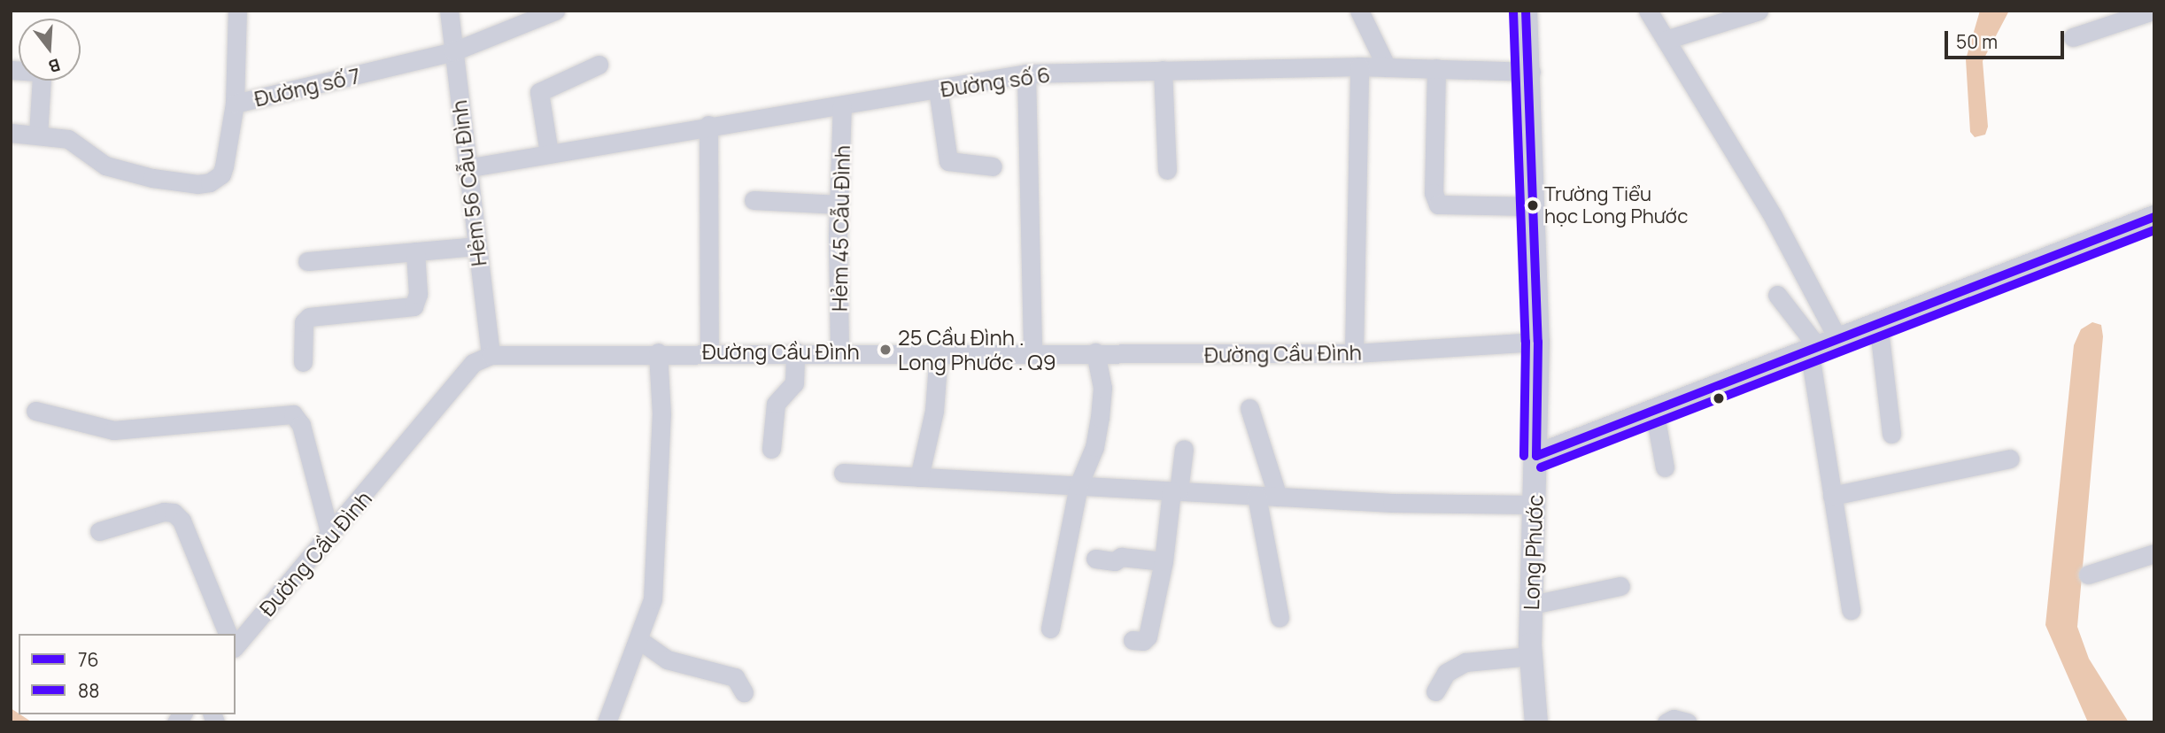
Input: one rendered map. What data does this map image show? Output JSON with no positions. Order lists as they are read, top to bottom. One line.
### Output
{"streets":{"street":["Đường số 6","Đường số 7","Hẻm 56 Cẫu Đình","Hẻm 45 Cẫu Đình","Đường Cầu Đình","Long Phước"]},"crossings":[["Đường số 6","Hẻm 56 Cẫu Đình"],["Đường số 6","Hẻm 45 Cẫu Đình"],["Đường số 6","Long Phước"],["Đường số 7","Hẻm 56 Cẫu Đình"],["Hẻm 56 Cẫu Đình","Đường Cầu Đình"],["Hẻm 45 Cẫu Đình","Đường Cầu Đình"],["Đường Cầu Đình","Long Phước"]],"places":["Trường Tiểu học Long Phước","25 Cầu Đình . Long Phước . Q9"],"lines":["transit line 76","transit line 88"],"legend":["76","88"],"scale_bar":"50 m","north":"bottom"}
